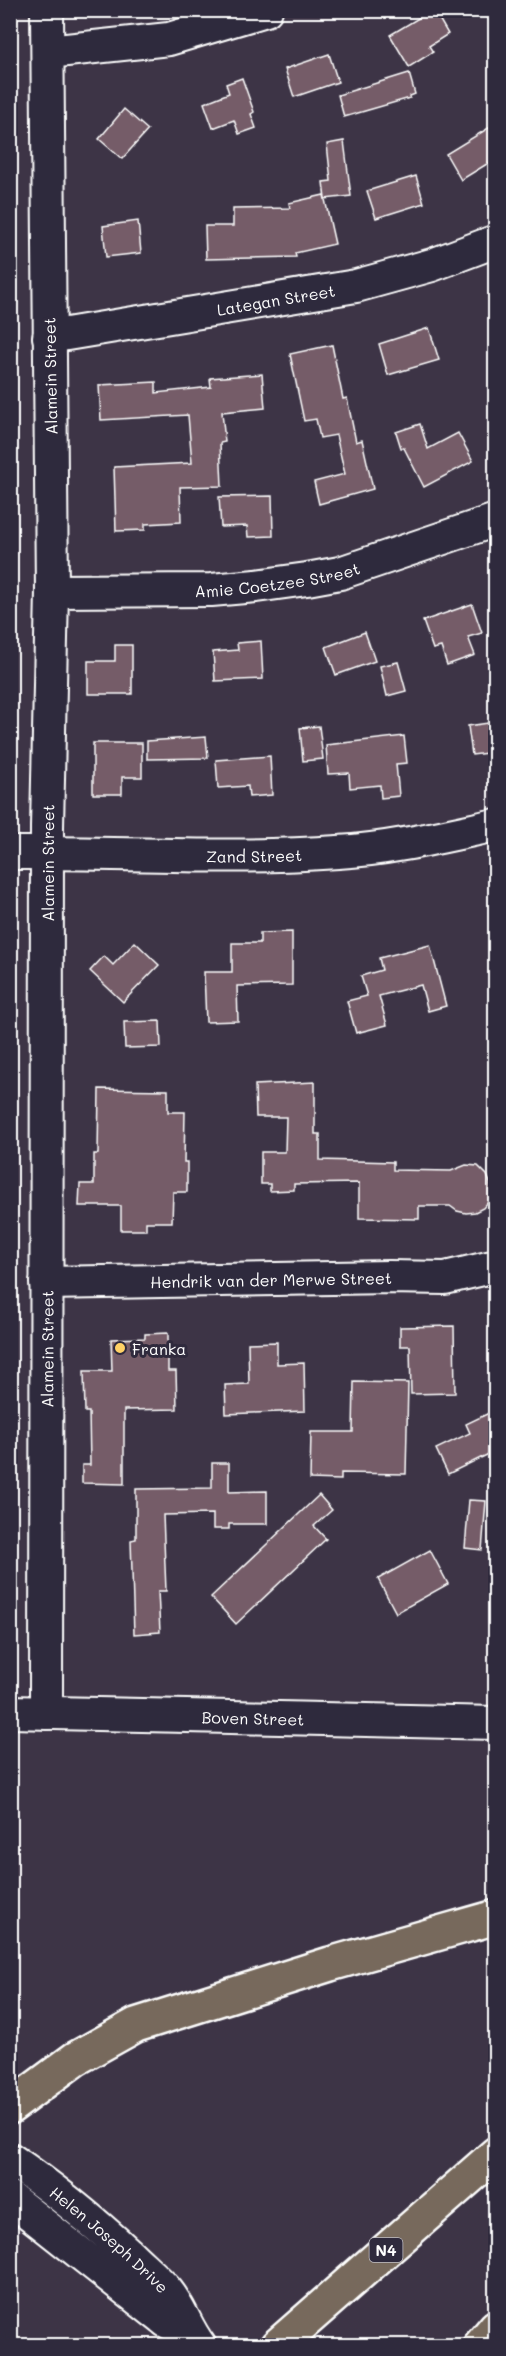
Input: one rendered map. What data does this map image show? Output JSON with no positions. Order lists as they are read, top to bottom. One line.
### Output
{"streets":{"highway":["N4"],"street":["Lategan Street","Alamein Street","Amie Coetzee Street","Zand Street","Hendrik van der Merwe Street","Boven Street","Helen Joseph Drive"]},"crossings":[["Lategan Street","Alamein Street"],["Alamein Street","Amie Coetzee Street"],["Alamein Street","Zand Street"],["Alamein Street","Hendrik van der Merwe Street"],["Alamein Street","Boven Street"]],"places":["Franka"]}
